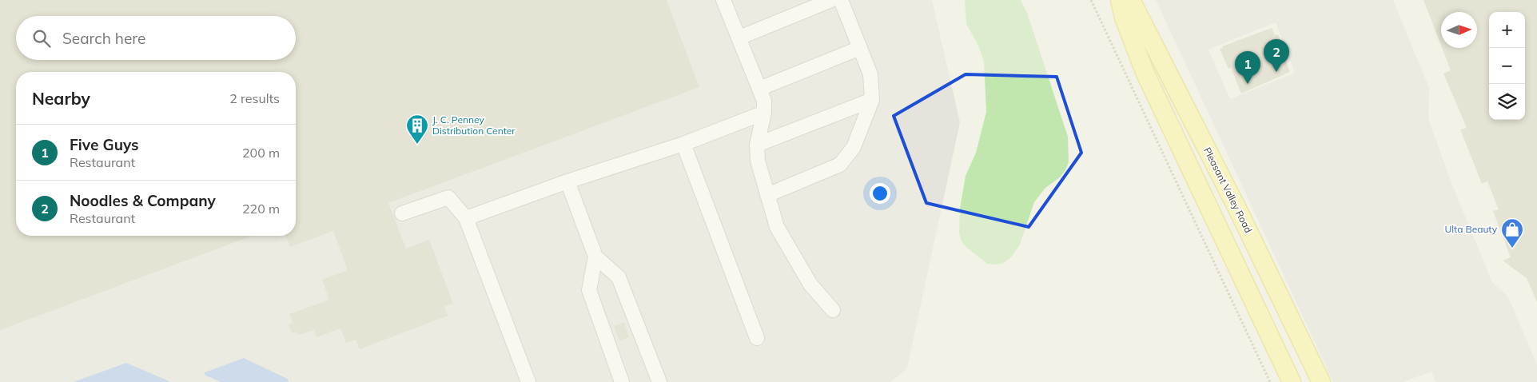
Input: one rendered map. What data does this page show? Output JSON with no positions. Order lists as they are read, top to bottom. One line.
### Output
{"streets":{"main road":["Pleasant Valley Road"]},"places":{"building":["J. C. Penney Distribution Center"],"shop":["Ulta Beauty"]},"north":"right","page":{"map_buttons":["+","−"],"search":"Search here","pins":["2","1"],"heading":["Nearby","2 results"],"list":[{"mark":"1","name":"Five Guys","note":"Restaurant","value":"200 m"},{"mark":"2","name":"Noodles & Company","note":"Restaurant","value":"220 m"}]}}
